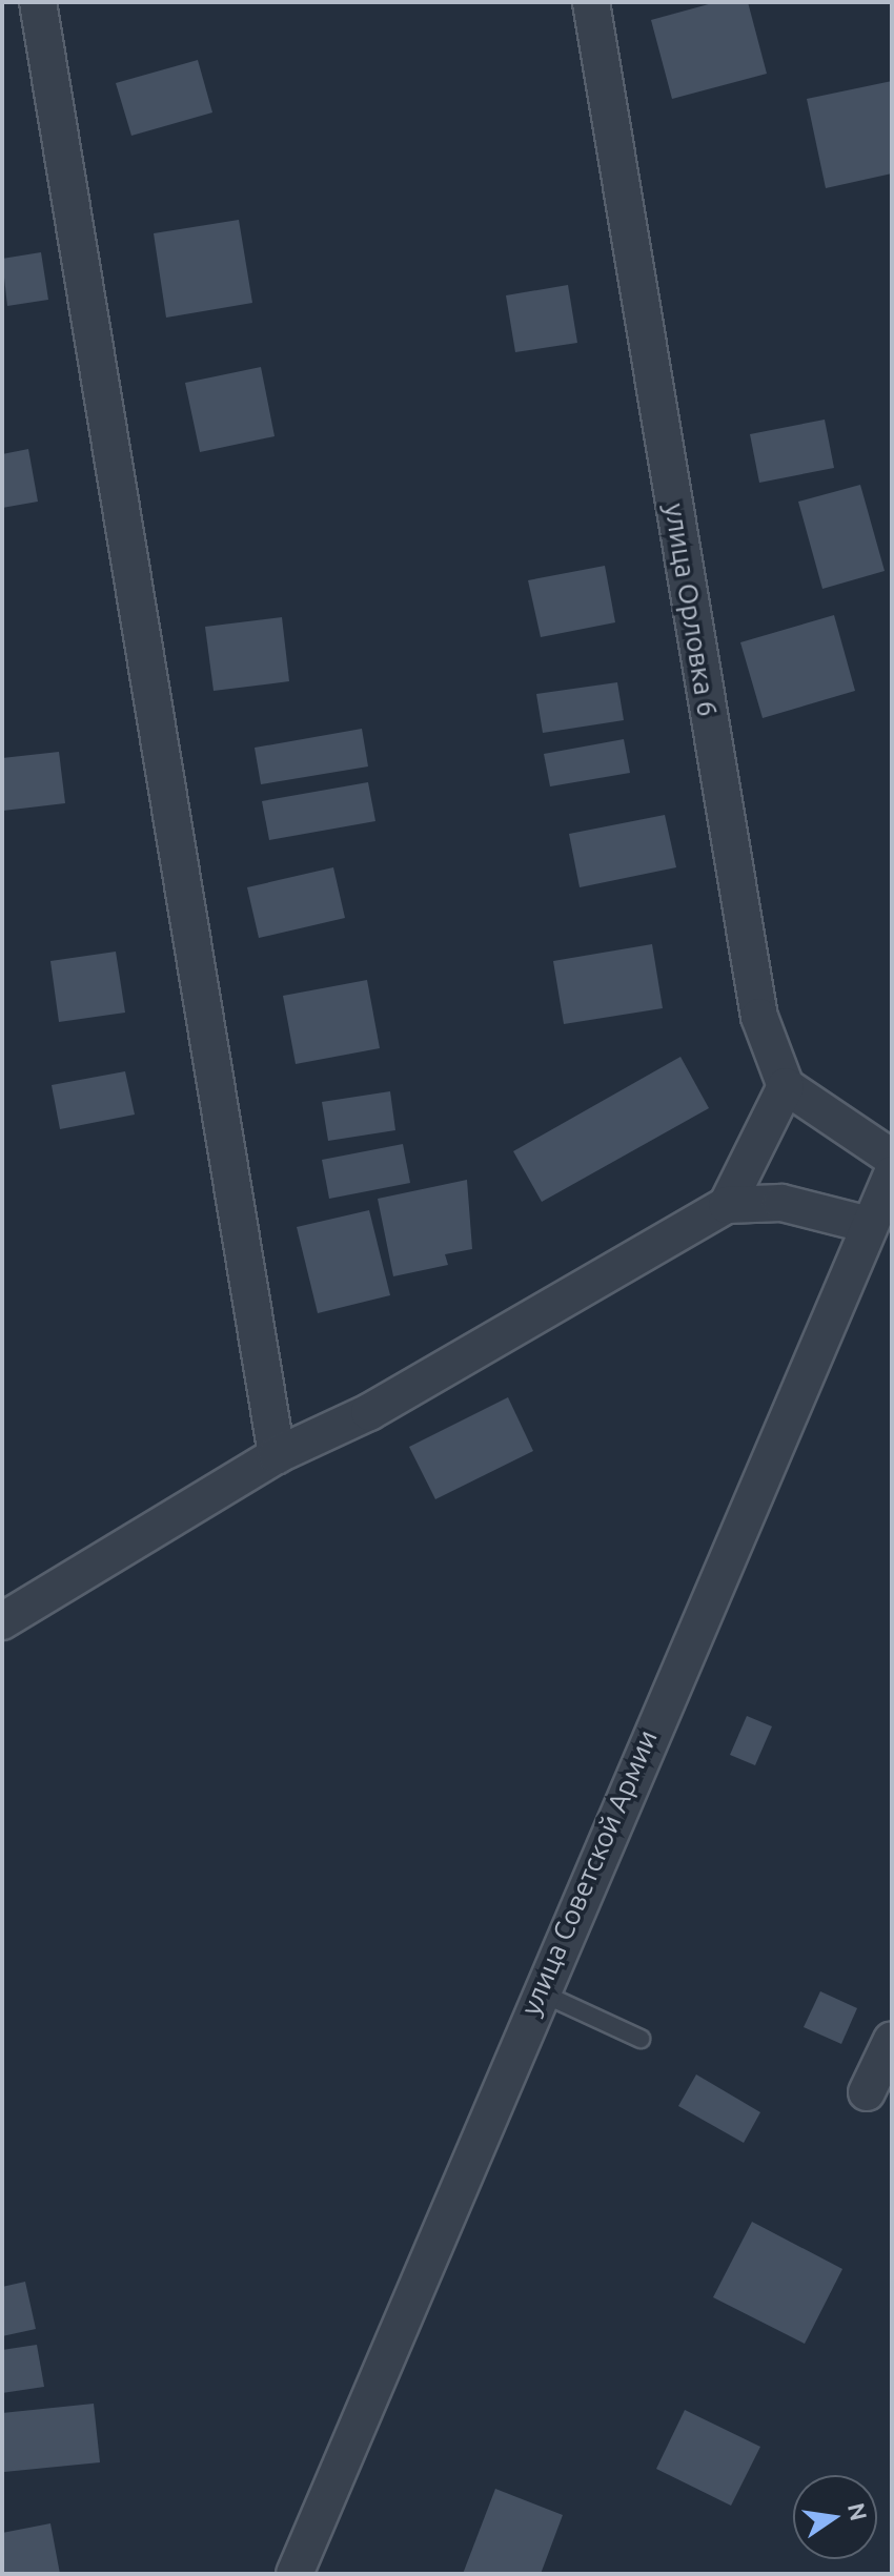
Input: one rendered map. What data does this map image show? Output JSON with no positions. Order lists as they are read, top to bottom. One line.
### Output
{"streets":{"street":["улица Орловка 6","улица Советской Армии"]},"north":"right"}
